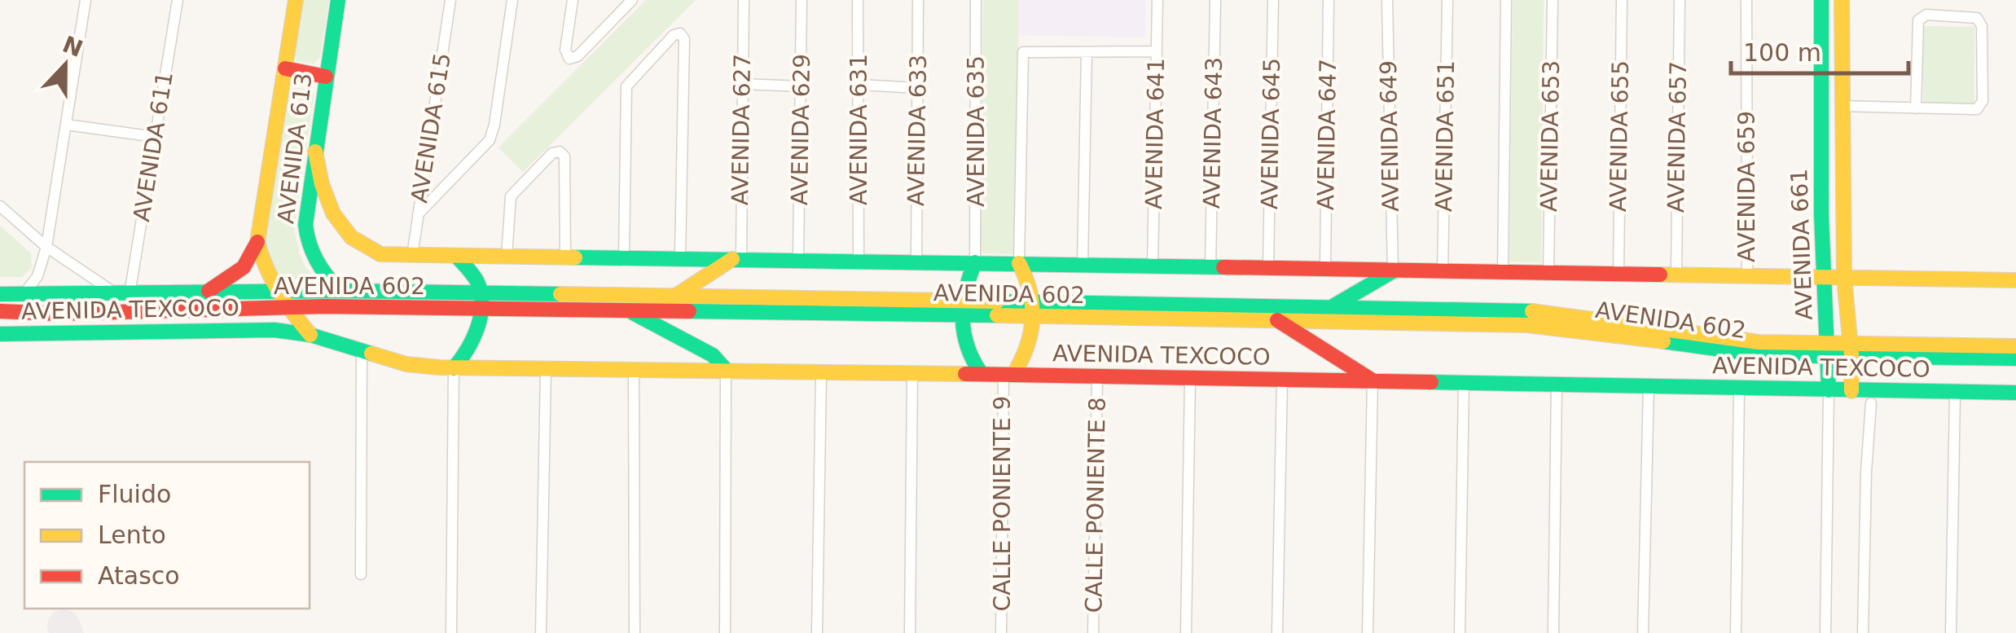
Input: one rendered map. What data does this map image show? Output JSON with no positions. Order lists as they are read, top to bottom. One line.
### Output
{"streets":{"main road":["AVENIDA 613","AVENIDA 661","AVENIDA 602","AVENIDA TEXCOCO"],"street":["AVENIDA 615","AVENIDA 627","AVENIDA 629","AVENIDA 631","AVENIDA 633","AVENIDA 635","AVENIDA 643","AVENIDA 641","AVENIDA 645","AVENIDA 647","AVENIDA 649","AVENIDA 651","AVENIDA 653","AVENIDA 655","AVENIDA 657","AVENIDA 611","AVENIDA 659","CALLE PONIENTE 9","CALLE PONIENTE 8"]},"crossings":[["AVENIDA 615","AVENIDA 602"],["AVENIDA 627","AVENIDA 602"],["AVENIDA 629","AVENIDA 602"],["AVENIDA 631","AVENIDA 602"],["AVENIDA 633","AVENIDA 602"],["AVENIDA 635","AVENIDA 602"],["AVENIDA 643","AVENIDA 602"],["AVENIDA 641","AVENIDA 602"],["AVENIDA 645","AVENIDA 602"],["AVENIDA 647","AVENIDA 602"],["AVENIDA 649","AVENIDA 602"],["AVENIDA 651","AVENIDA 602"],["AVENIDA 653","AVENIDA 602"],["AVENIDA 655","AVENIDA 602"],["AVENIDA 657","AVENIDA 602"],["AVENIDA 611","AVENIDA 602"],["AVENIDA 613","AVENIDA 602"],["AVENIDA 659","AVENIDA 602"],["AVENIDA 661","AVENIDA 602"],["AVENIDA 661","AVENIDA TEXCOCO"],["AVENIDA TEXCOCO","CALLE PONIENTE 9"],["AVENIDA TEXCOCO","CALLE PONIENTE 8"]],"legend":["Fluido","Lento","Atasco"],"scale_bar":"100 m","north":"top"}
